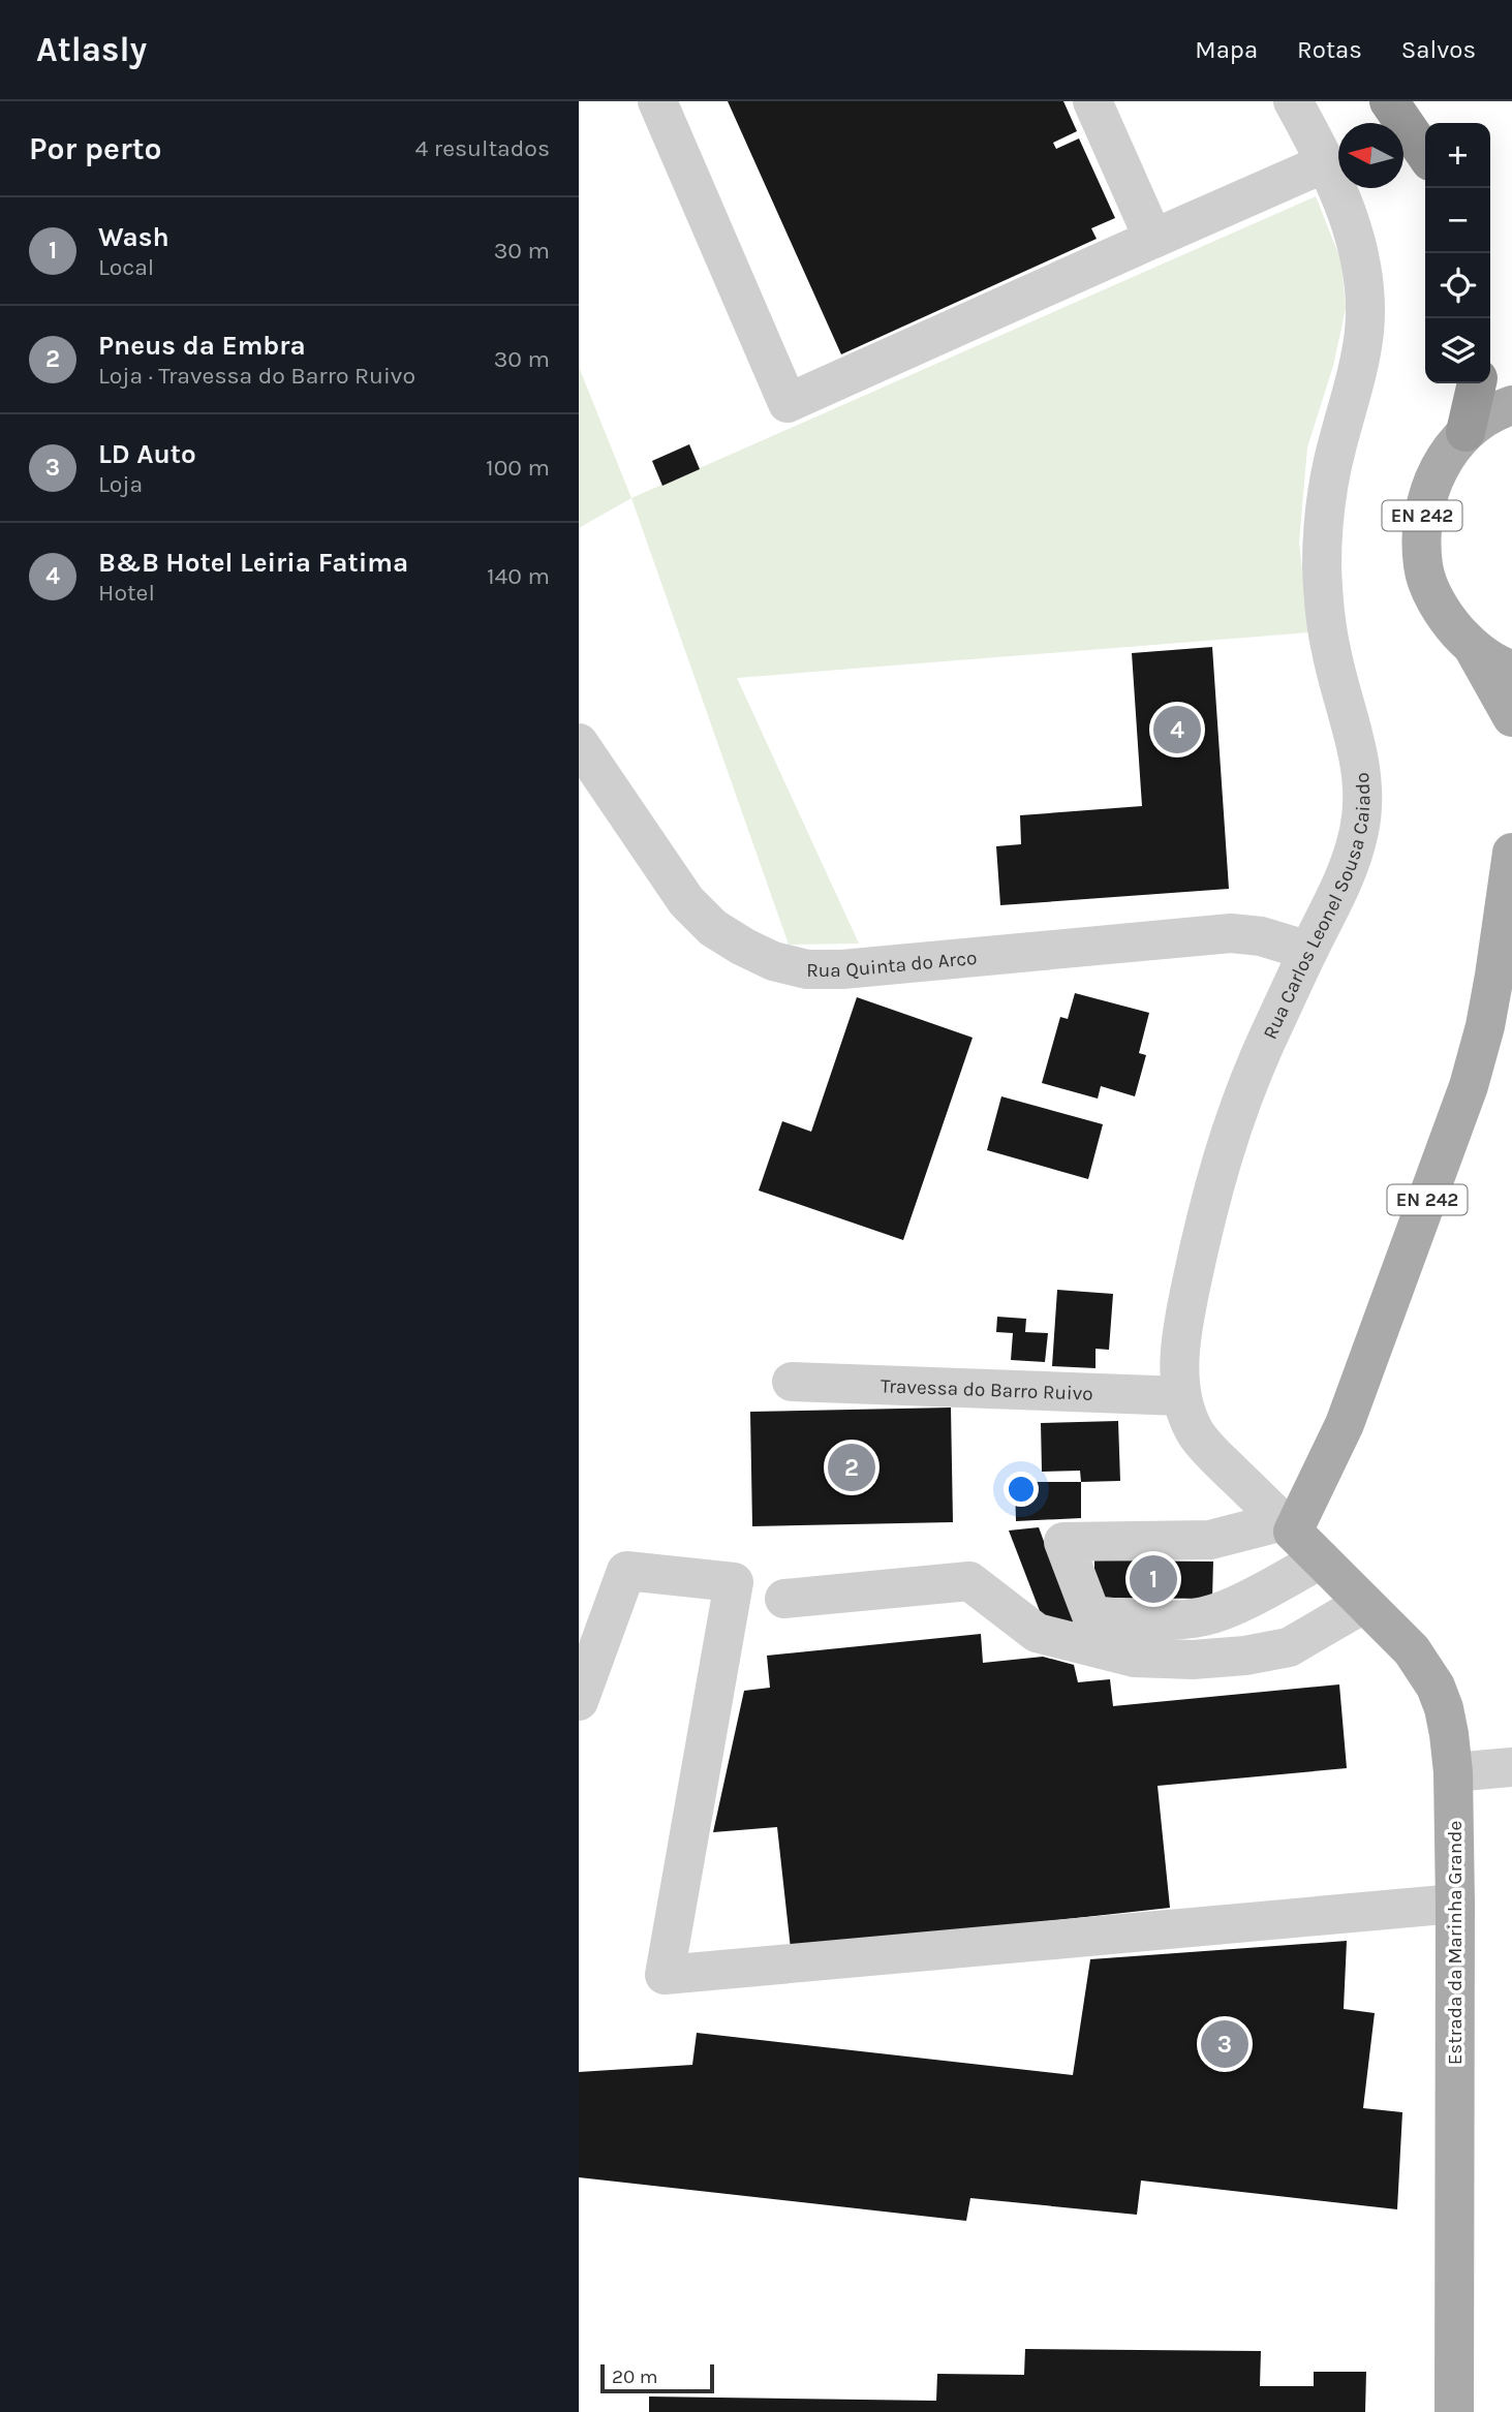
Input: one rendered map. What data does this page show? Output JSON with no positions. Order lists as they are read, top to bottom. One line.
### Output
{"streets":{"main road":["EN 242","Estrada da Marinha Grande"],"street":["Rua Carlos Leonel Sousa Caiado","Rua Quinta do Arco","Travessa do Barro Ruivo"]},"crossings":[["EN 242","Rua Carlos Leonel Sousa Caiado"],["EN 242","Estrada da Marinha Grande"],["Rua Carlos Leonel Sousa Caiado","Rua Quinta do Arco"],["Rua Carlos Leonel Sousa Caiado","Travessa do Barro Ruivo"],["Rua Carlos Leonel Sousa Caiado","Estrada da Marinha Grande"]],"scale_bar":"20 m","north":"left","page":{"header":"Atlasly","nav":["Mapa","Rotas","Salvos"],"heading":["Por perto","4 resultados"],"map_buttons":["+","−"],"list":[{"mark":"1","name":"Wash","note":"Local","value":"30 m"},{"mark":"2","name":"Pneus da Embra","note":"Loja · Travessa do Barro Ruivo","value":"30 m"},{"mark":"3","name":"LD Auto","note":"Loja","value":"100 m"},{"mark":"4","name":"B&B Hotel Leiria Fatima","note":"Hotel","value":"140 m"}],"pins":["4","2","1","3"],"scale":"20 m"}}
